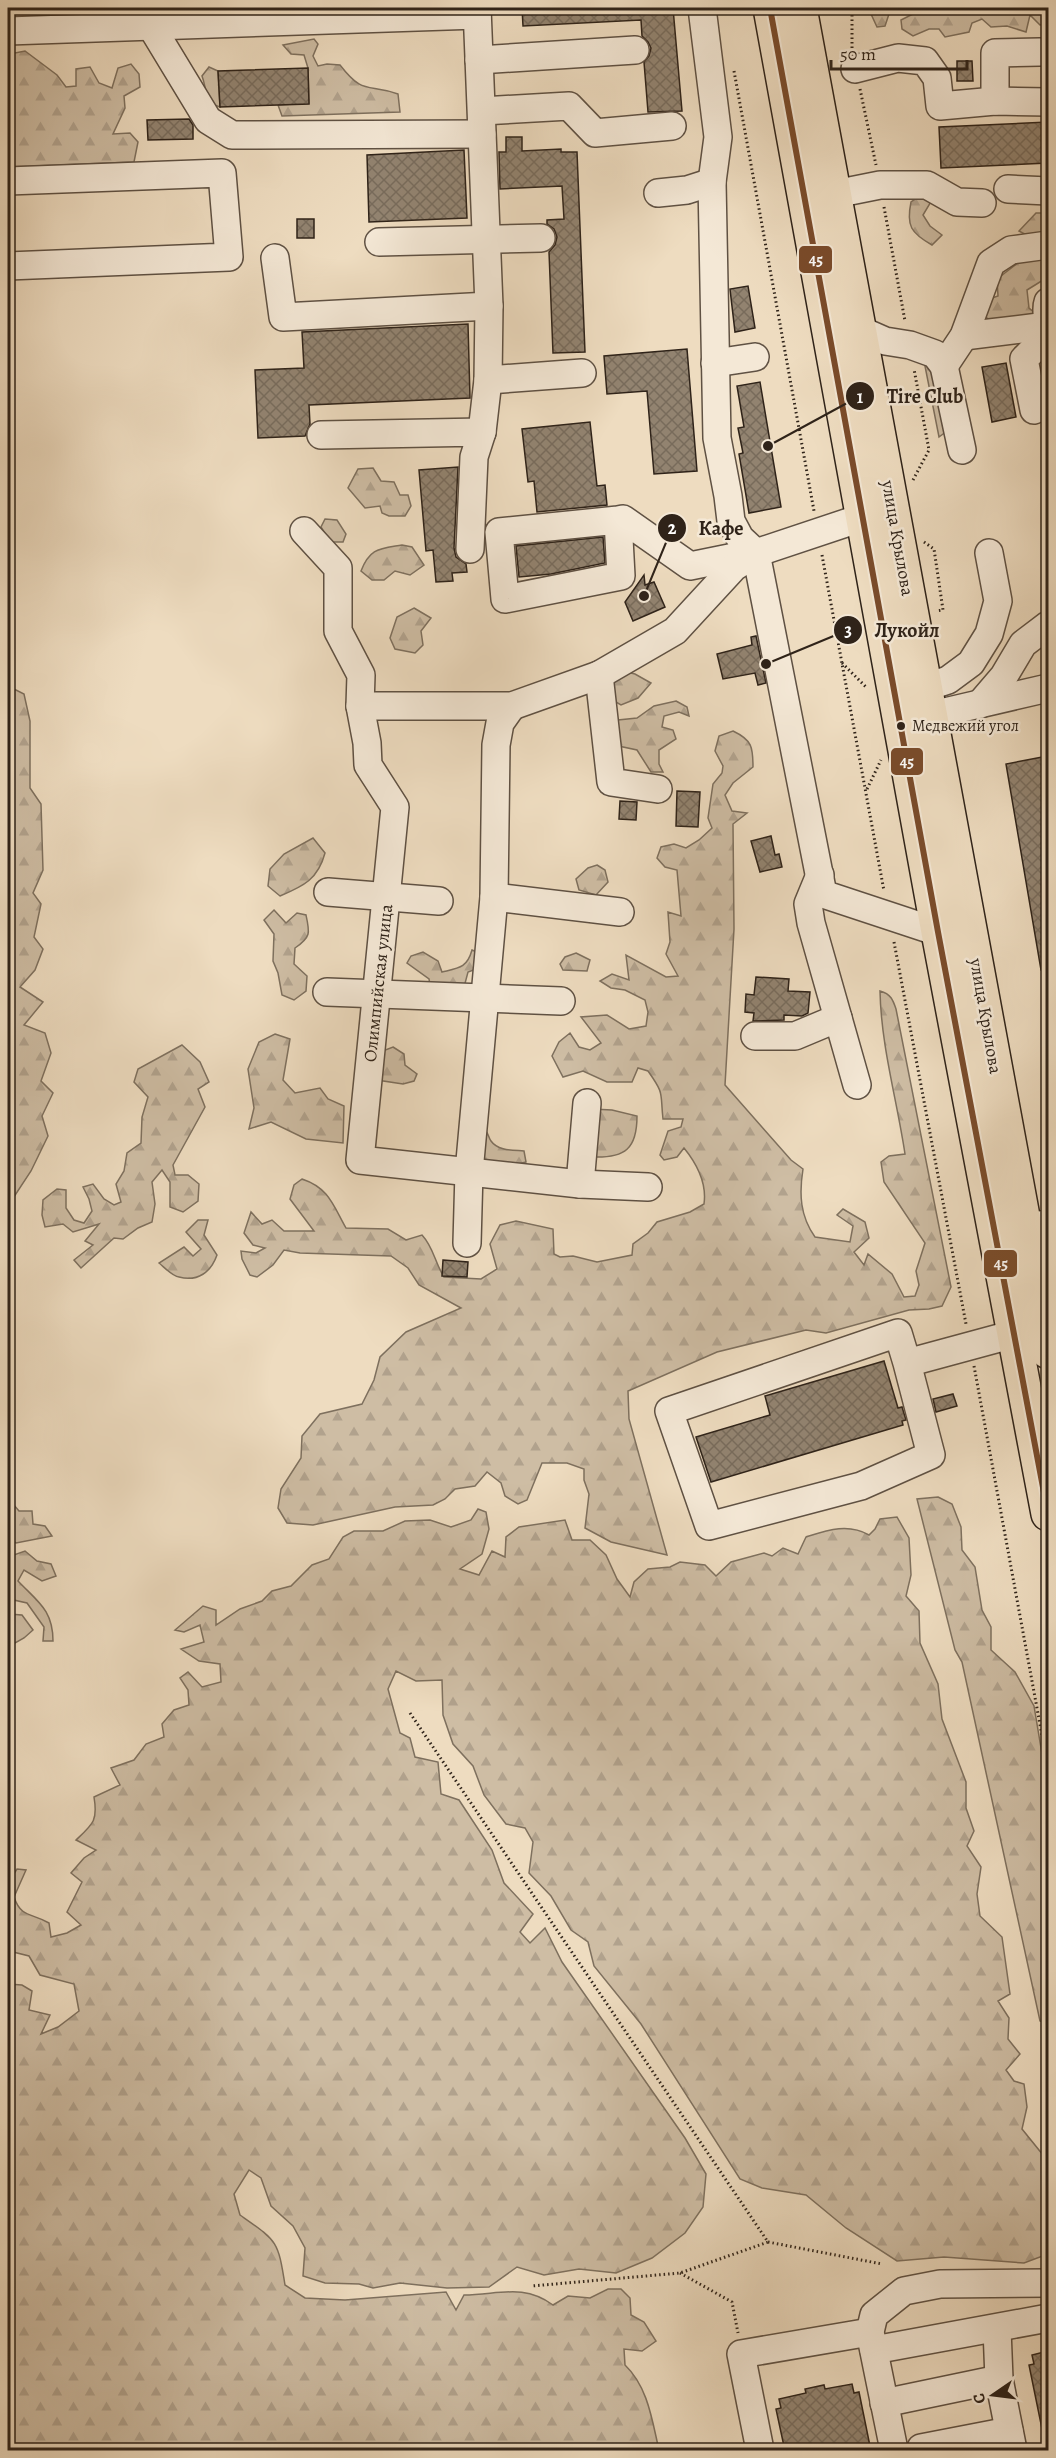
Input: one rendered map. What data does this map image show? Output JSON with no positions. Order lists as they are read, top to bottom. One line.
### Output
{"streets":{"main road":["улица Крылова"],"street":["Олимпийская улица"]},"places":["Tire Club","Кафе","Лукойл","Медвежий угол"],"lines":["transit line 45"],"scale_bar":"50 m","north":"left"}
